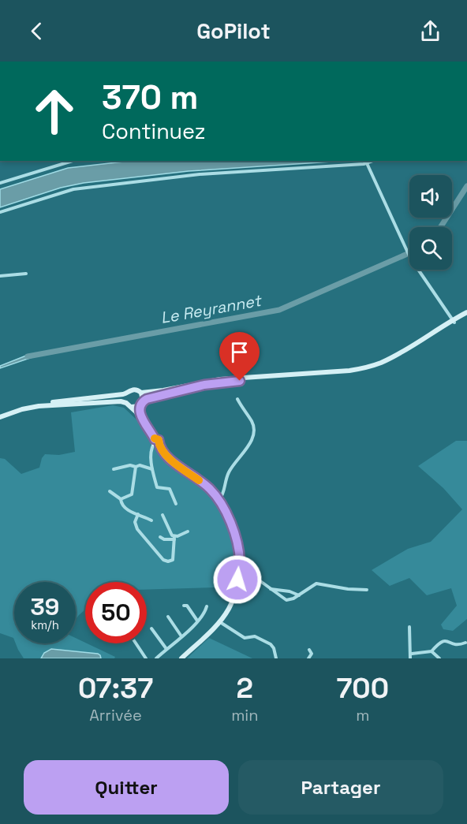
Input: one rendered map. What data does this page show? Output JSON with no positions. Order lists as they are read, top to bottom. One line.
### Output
{"water":["Le Reyrannet"],"page":{"header":"GoPilot","turn":["370 m","Continuez"],"speed":"39 km/h","limit":"50","eta":["07:37","Arrivée","2","min","700","m"],"buttons":["Quitter","Partager"]}}
